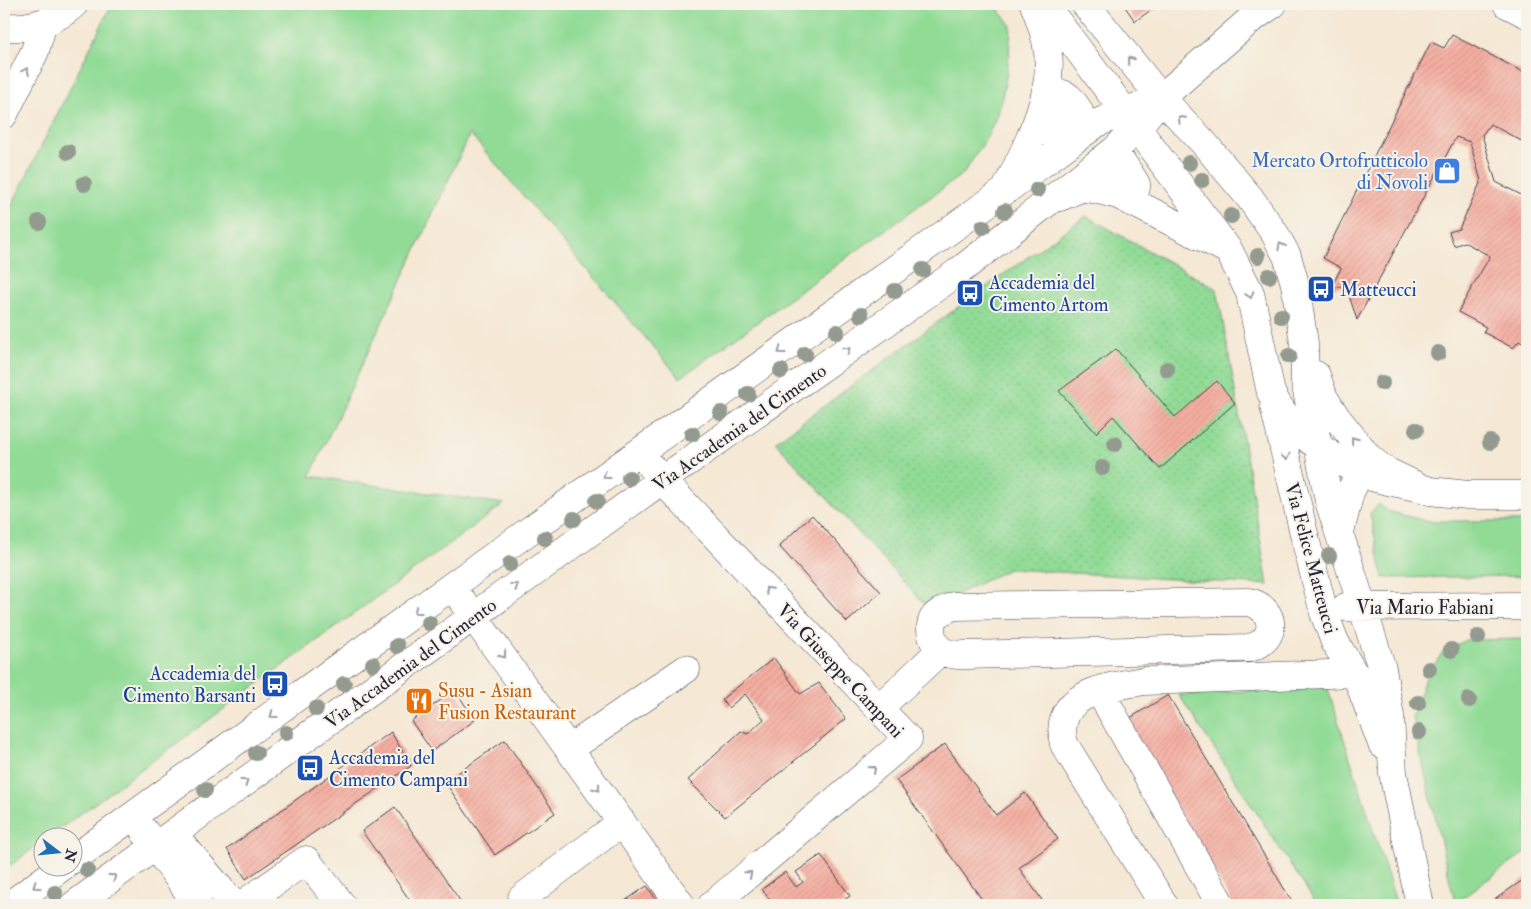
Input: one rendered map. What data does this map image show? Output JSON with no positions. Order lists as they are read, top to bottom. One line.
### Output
{"streets":{"street":["Via Accademia del Cimento","Via Felice Matteucci","Via Mario Fabiani","Via Giuseppe Campani"]},"crossings":[["Via Accademia del Cimento","Via Felice Matteucci"],["Via Accademia del Cimento","Via Giuseppe Campani"],["Via Felice Matteucci","Via Mario Fabiani"]],"places":{"shop":["Mercato Ortofrutticolo di Novoli"],"bus stop":["Matteucci","Accademia del Cimento Artom","Accademia del Cimento Barsanti","Accademia del Cimento Campani"],"restaurant":["Susu - Asian Fusion Restaurant"]},"north":"right"}
